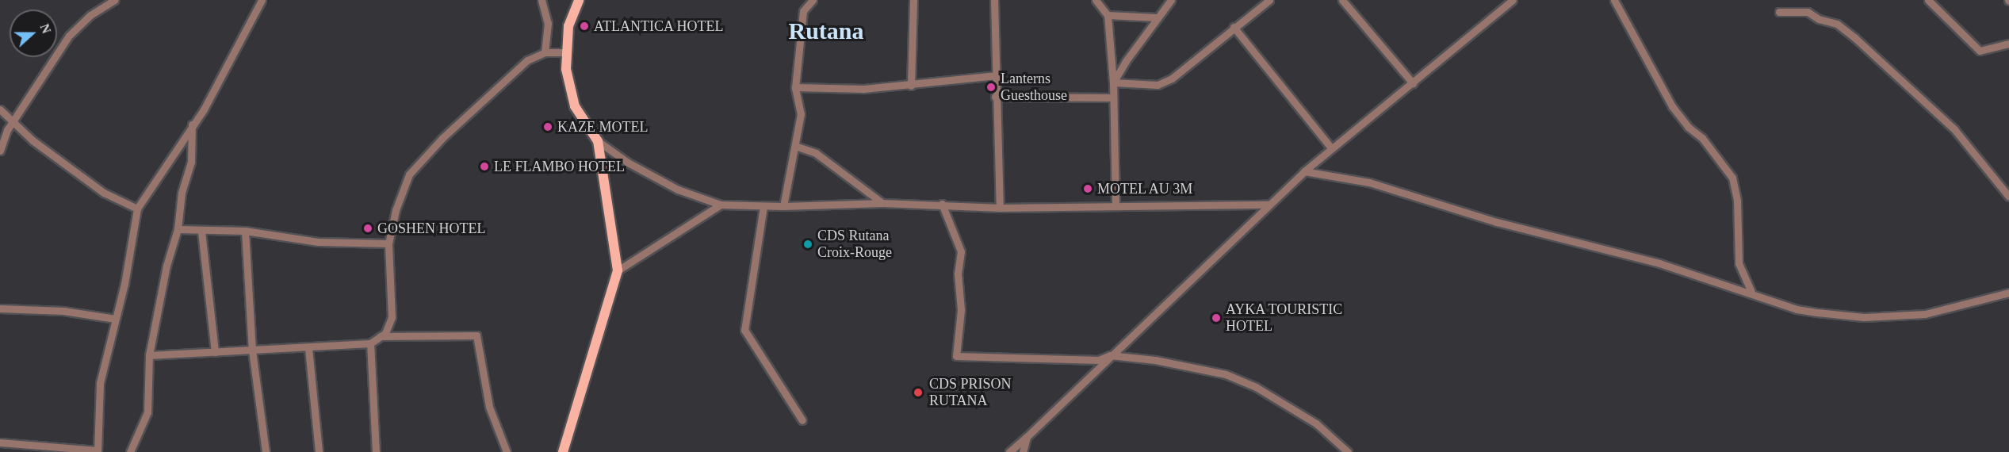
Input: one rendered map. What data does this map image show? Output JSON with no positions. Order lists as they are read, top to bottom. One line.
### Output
{"districts":["Rutana"],"places":["ATLANTICA HOTEL","Lanterns Guesthouse","KAZE MOTEL","LE FLAMBO HOTEL","MOTEL AU 3M","GOSHEN HOTEL","CDS Rutana Croix-Rouge","AYKA TOURISTIC HOTEL","CDS PRISON RUTANA"],"north":"right"}
